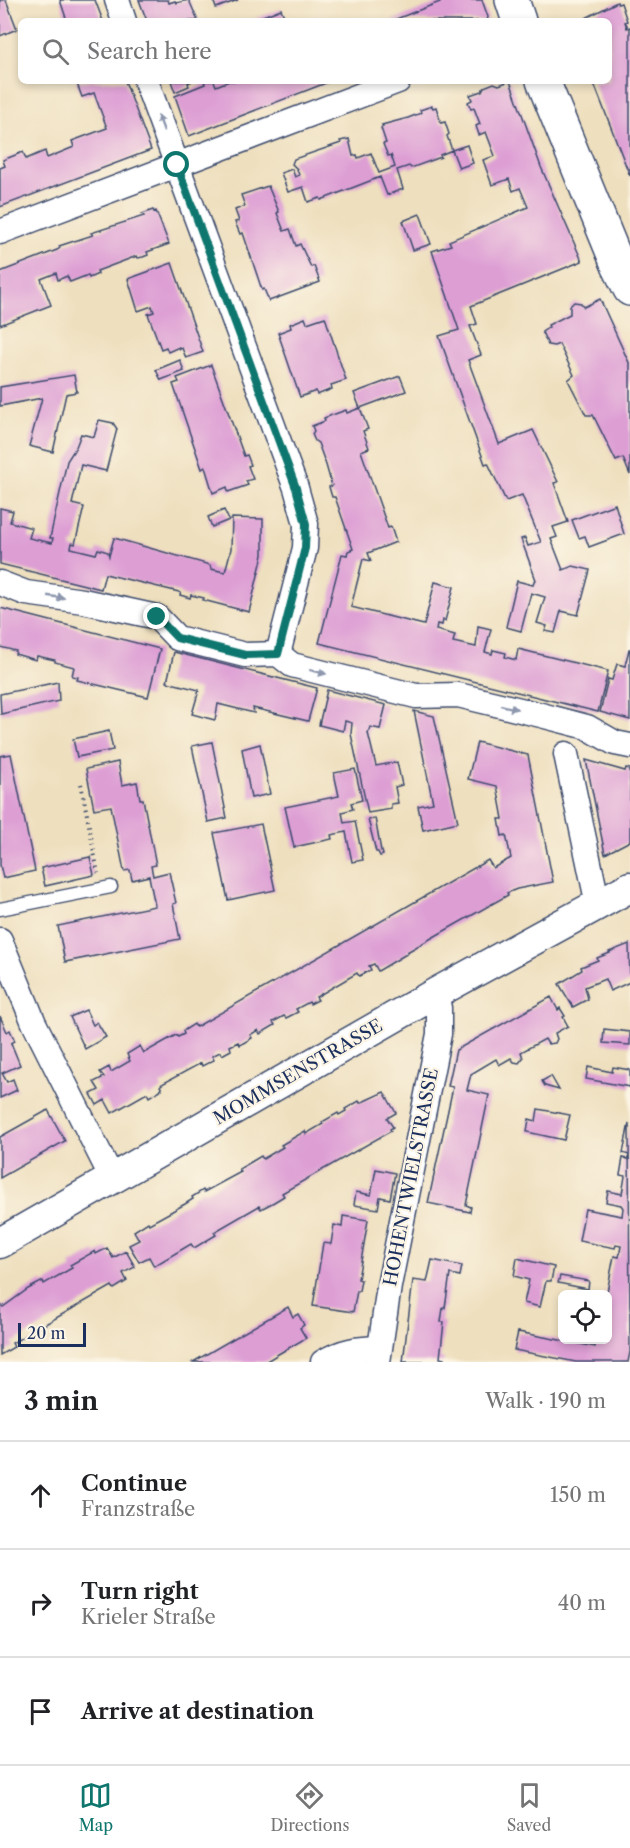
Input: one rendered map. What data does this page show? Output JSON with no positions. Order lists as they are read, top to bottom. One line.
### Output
{"streets":{"street":["MOMMSENSTRASSE","HOHENTWIELSTRASSE"]},"crossings":[["MOMMSENSTRASSE","HOHENTWIELSTRASSE"]],"scale_bar":"20 m","page":{"search":"Search here","scale":"20 m","heading":["3 min","Walk · 190 m"],"list":[["Continue","Franzstraße","150 m"],["Turn right","Krieler Straße","40 m"],"Arrive at destination"],"nav":["Map","Directions","Saved"]}}
